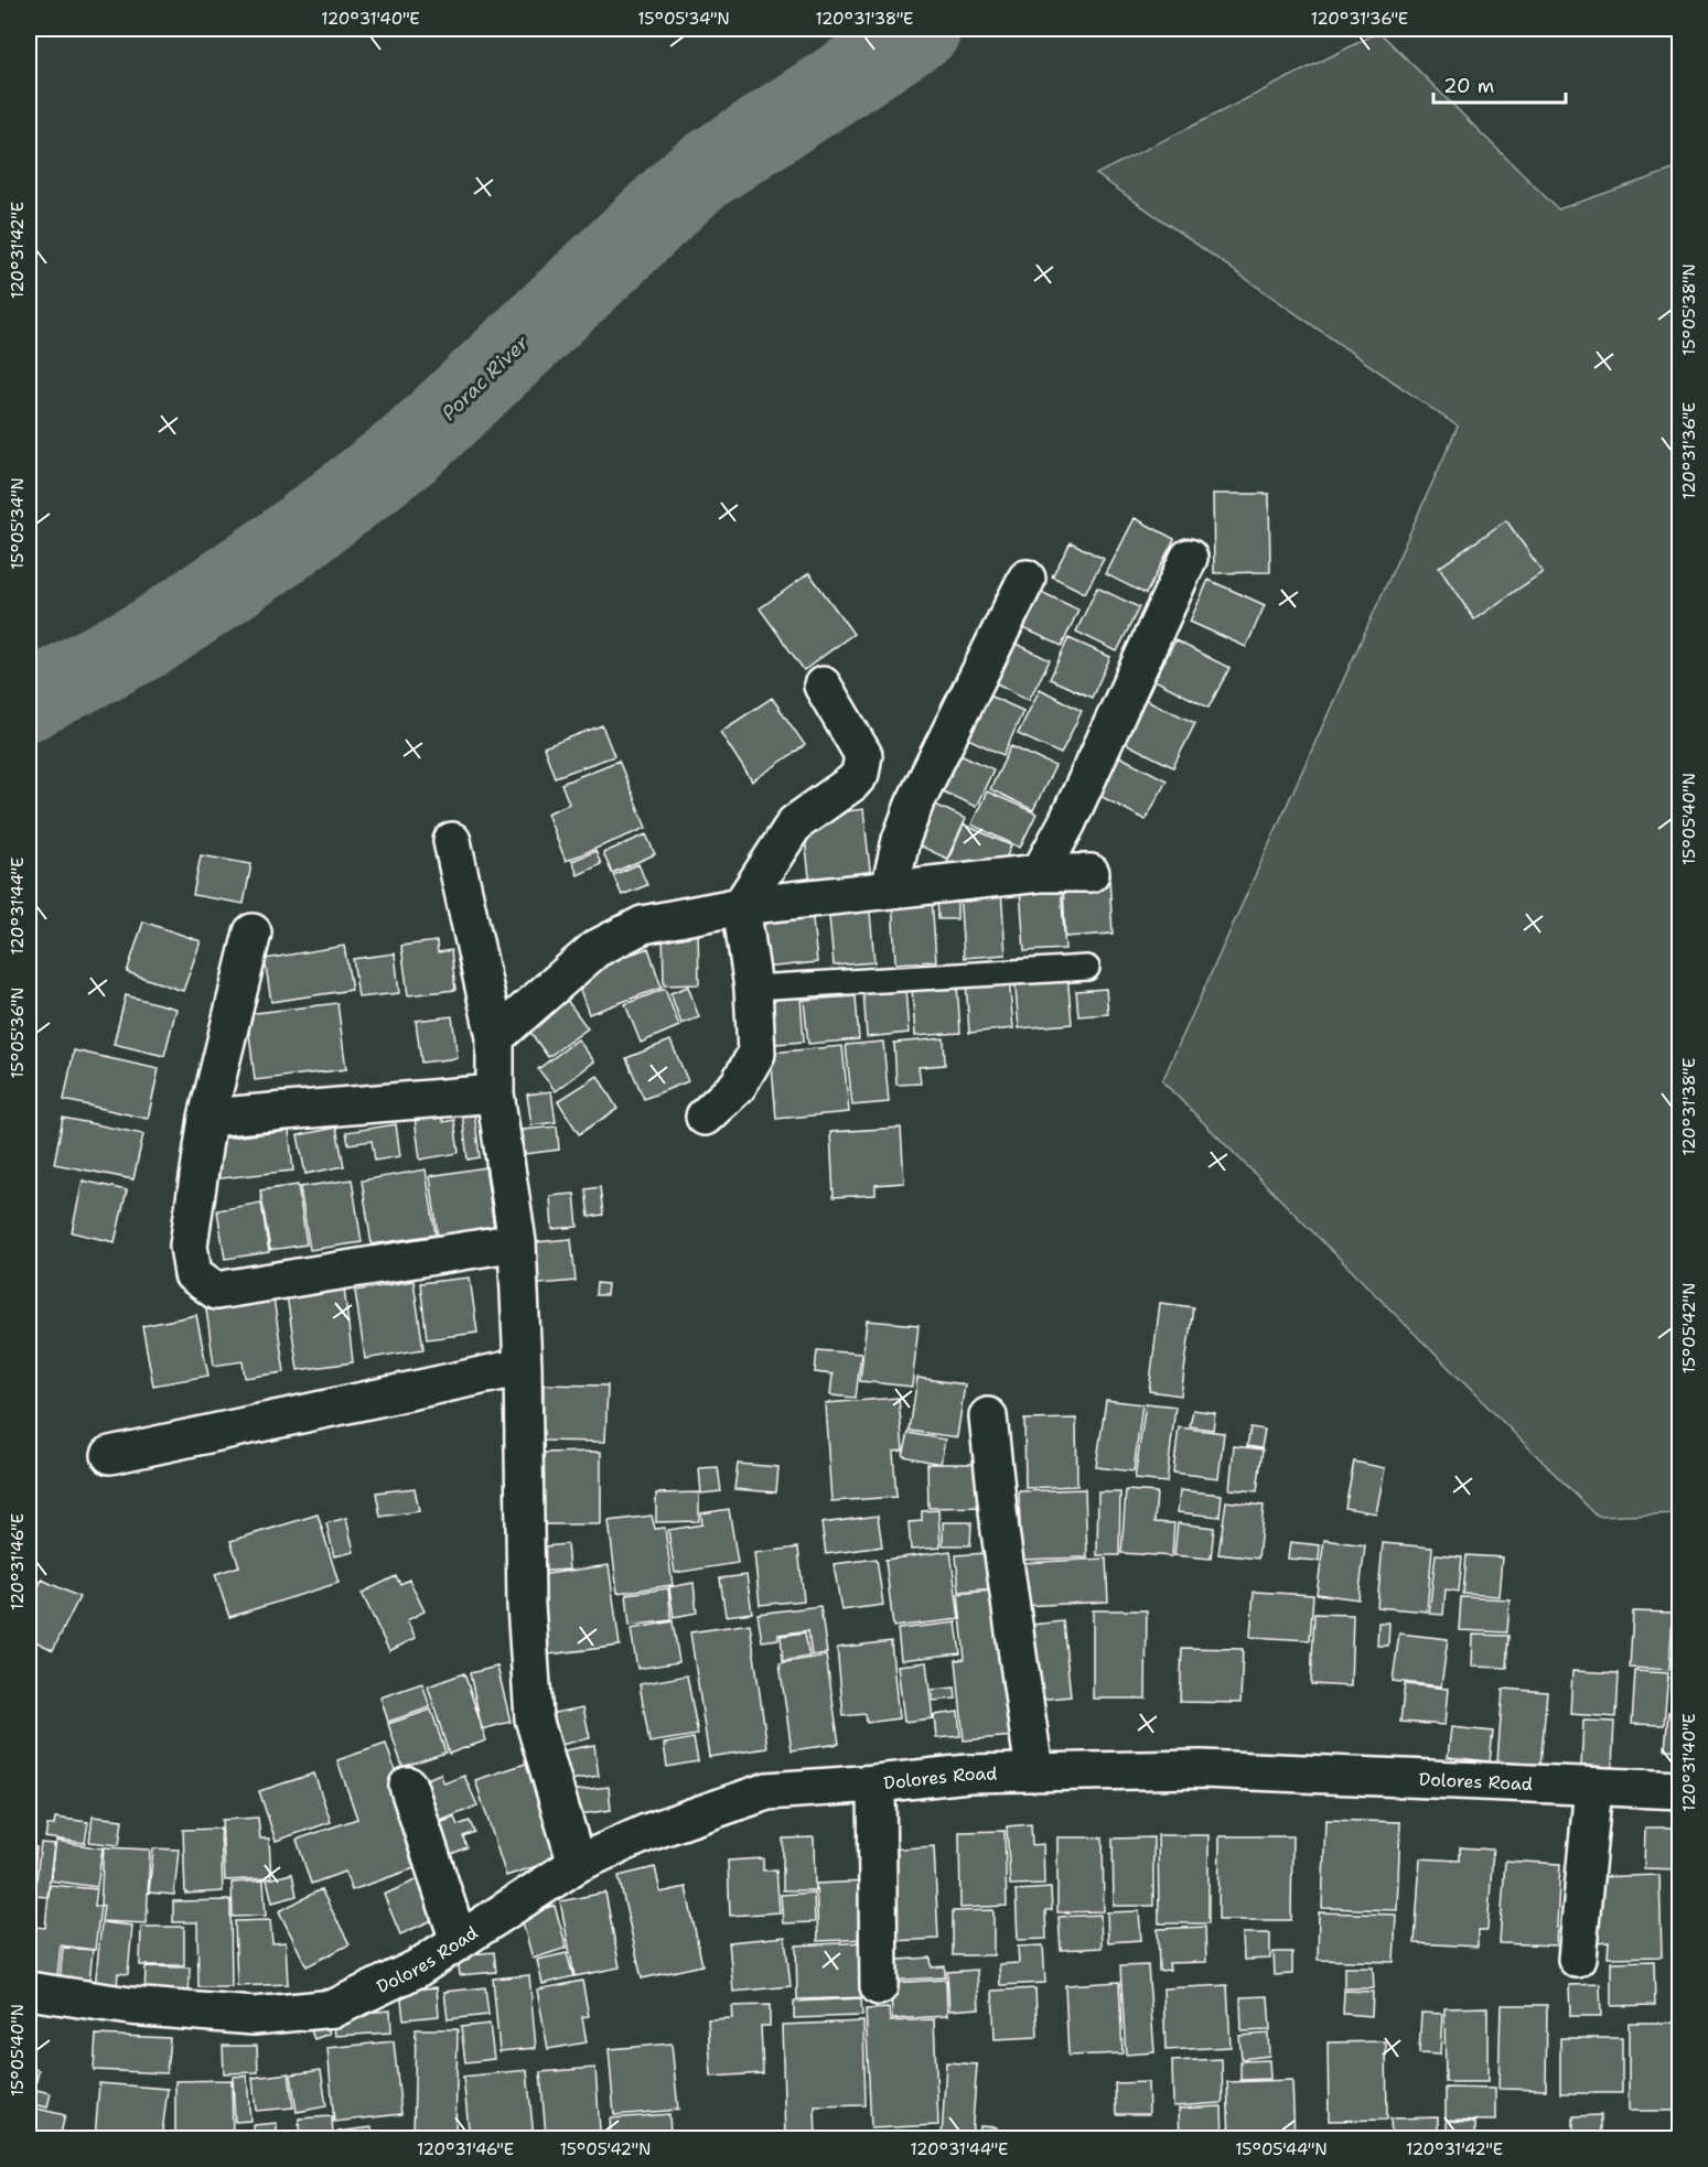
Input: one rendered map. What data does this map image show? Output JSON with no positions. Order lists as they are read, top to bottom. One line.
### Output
{"streets":{"street":["Dolores Road"]},"water":["Porac River"],"scale_bar":"20 m","coordinates":["120°31'40\"E","15°05'34\"N","120°31'38\"E","120°31'36\"E","120°31'42\"E","15°05'38\"N","15°05'40\"N","120°31'44\"E","15°05'36\"N","15°05'42\"N","120°31'46\"E","15°05'44\"N"]}
